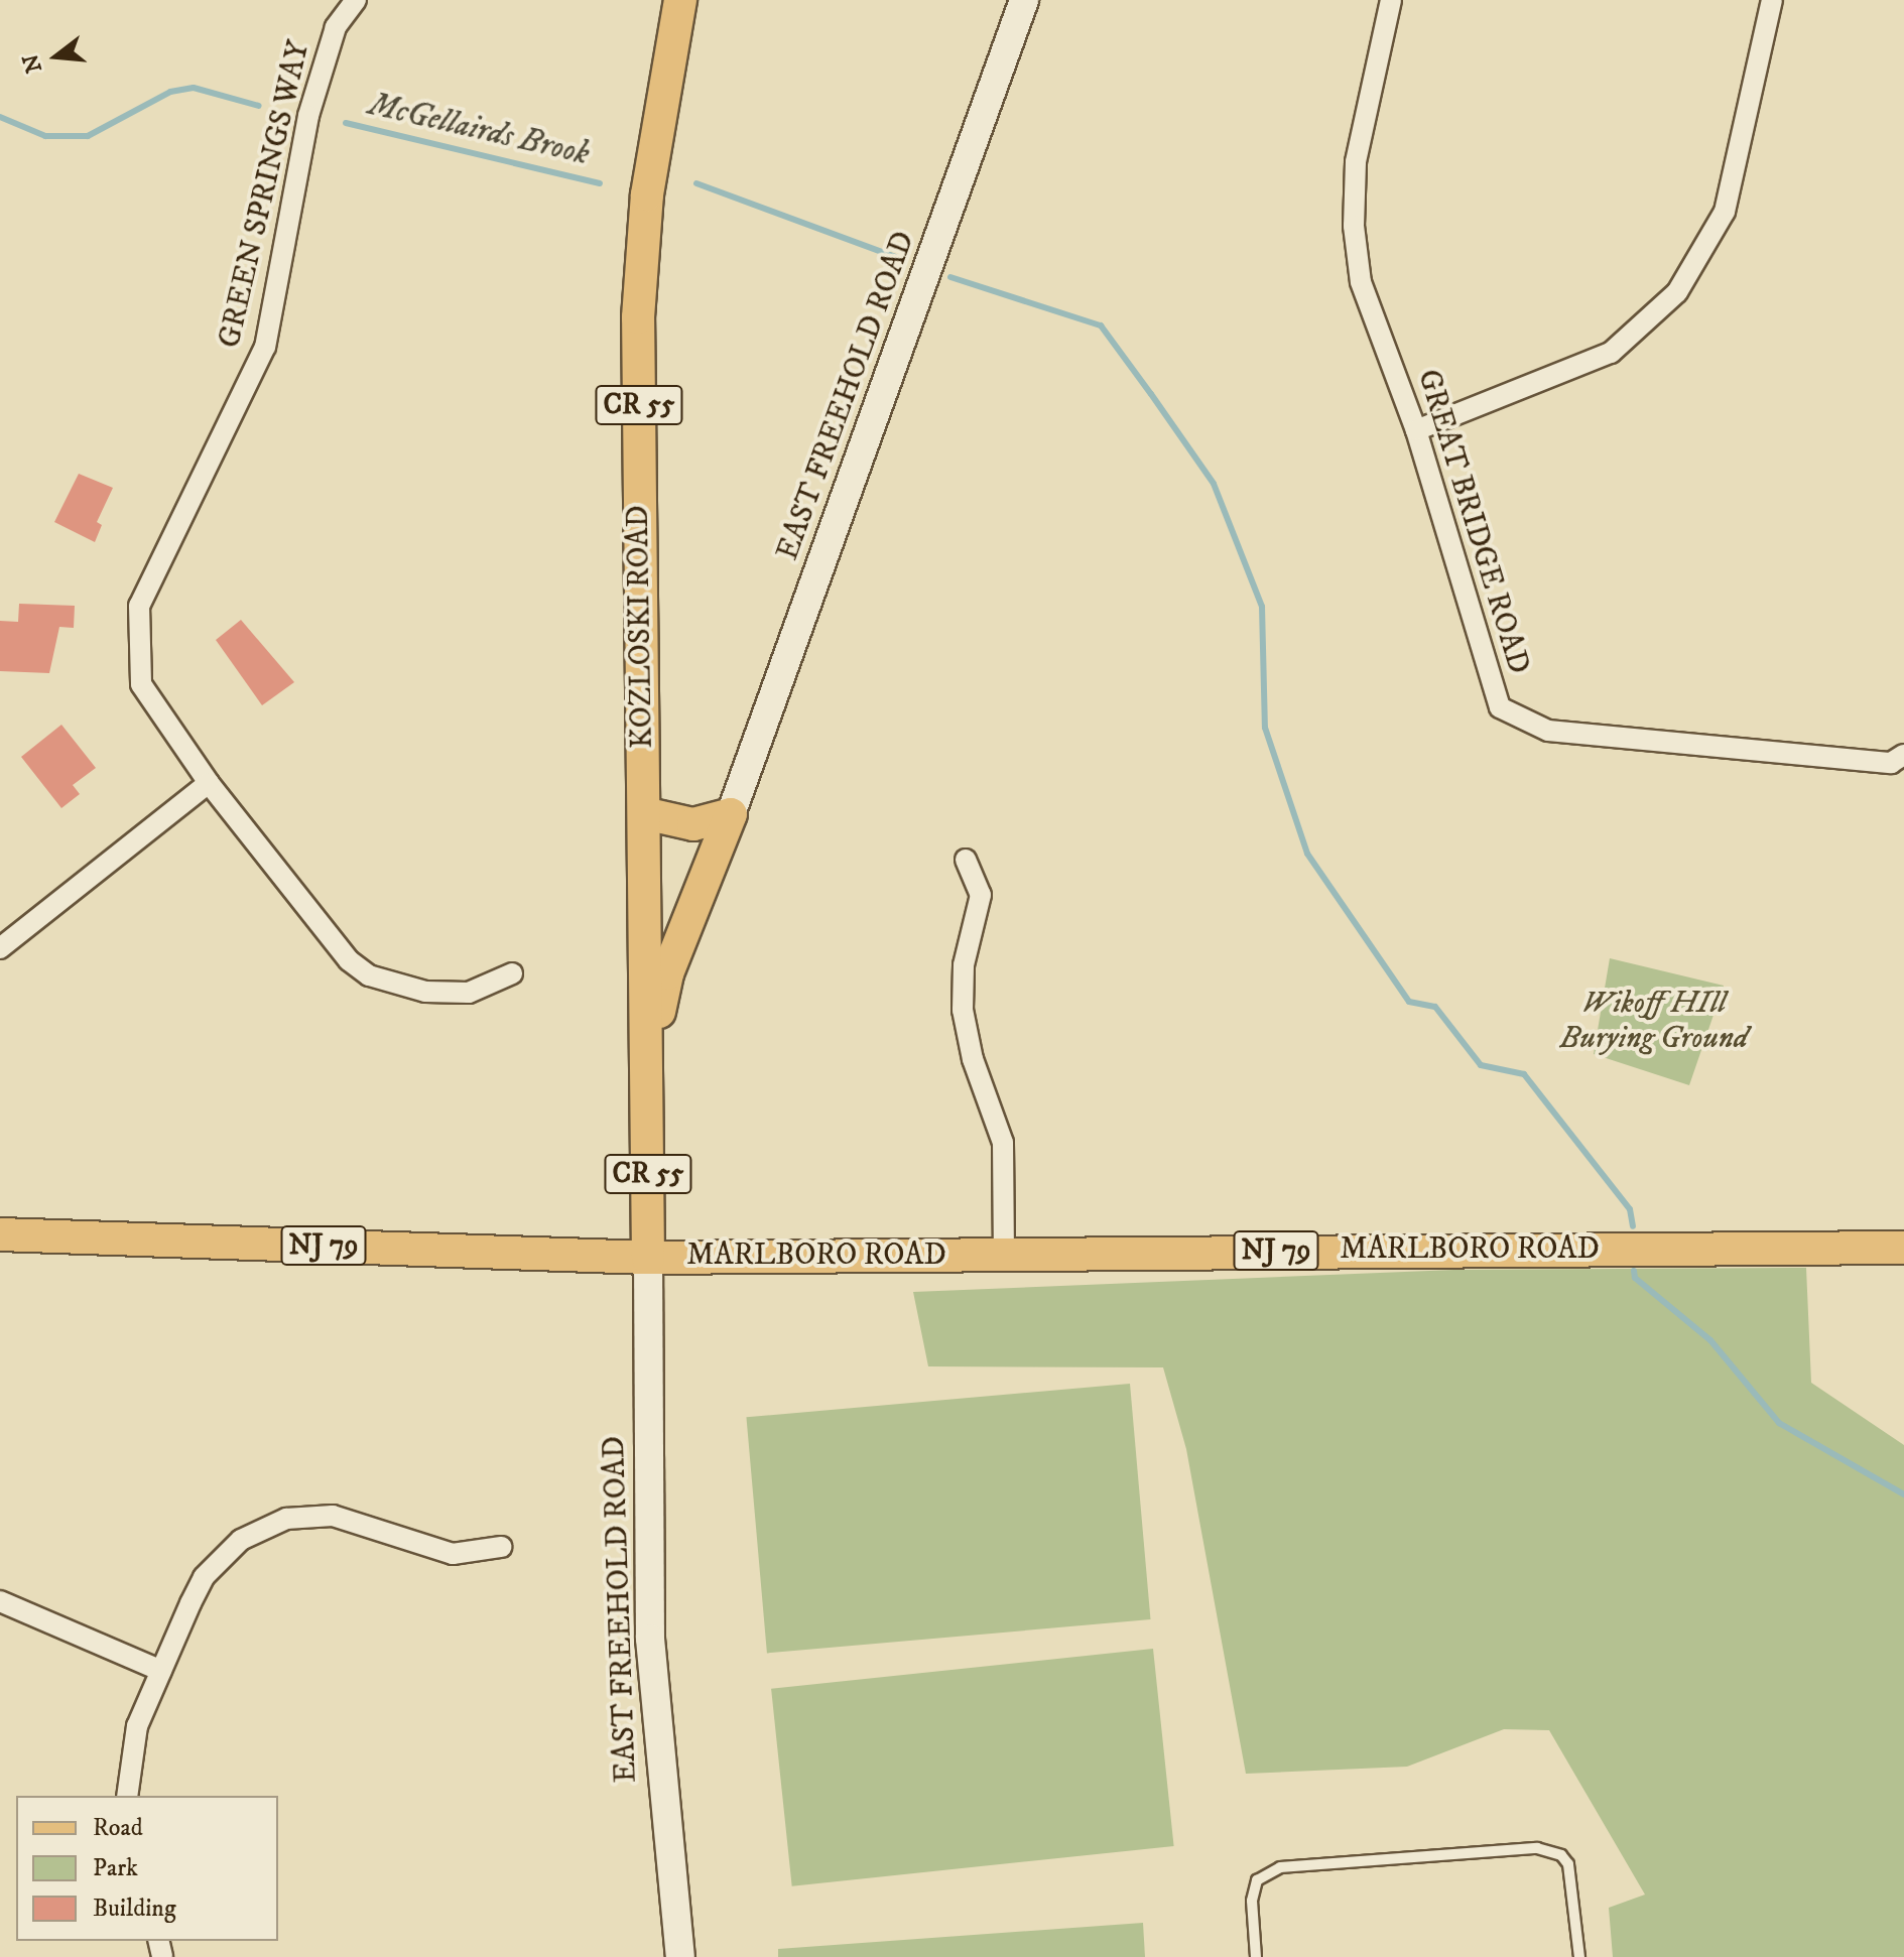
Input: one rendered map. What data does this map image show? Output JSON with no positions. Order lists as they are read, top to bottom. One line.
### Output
{"streets":{"main road":["CR 55","KOZLOSKI ROAD","NJ 79","MARLBORO ROAD"],"street":["GREEN SPRINGS WAY","EAST FREEHOLD ROAD","GREAT BRIDGE ROAD"]},"crossings":[["EAST FREEHOLD ROAD","KOZLOSKI ROAD"],["EAST FREEHOLD ROAD","NJ 79"],["EAST FREEHOLD ROAD","MARLBORO ROAD"],["KOZLOSKI ROAD","NJ 79"],["KOZLOSKI ROAD","MARLBORO ROAD"],["NJ 79","MARLBORO ROAD"]],"water":["McGellairds Brook"],"parks":["Wikoff HIll Burying Ground"],"legend":["Road","Park","Building"],"north":"left"}
